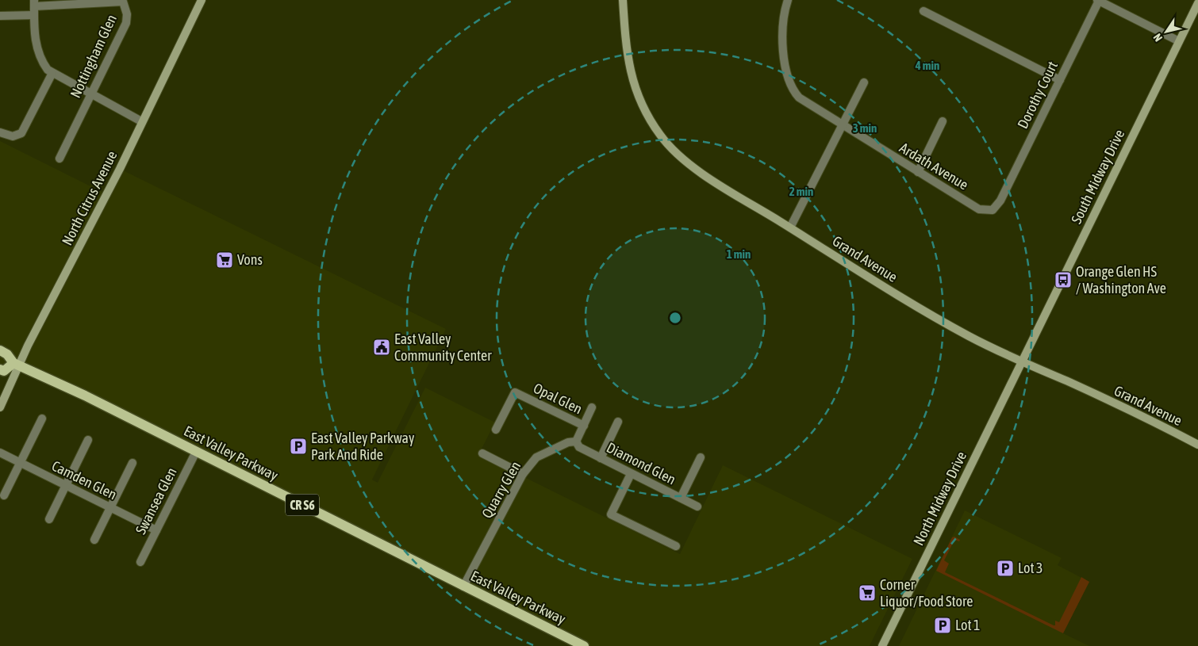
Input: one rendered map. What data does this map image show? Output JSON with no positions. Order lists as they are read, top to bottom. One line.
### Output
{"streets":{"main road":["East Valley Parkway","CR S6"],"street":["Nottingham Glen","Dorothy Court","Ardath Avenue","South Midway Drive","North Citrus Avenue","Grand Avenue","Opal Glen","Diamond Glen","Camden Glen","Quarry Glen","North Midway Drive","Swansea Glen"]},"crossings":[["Dorothy Court","Ardath Avenue"],["South Midway Drive","Grand Avenue"],["South Midway Drive","North Midway Drive"],["North Citrus Avenue","East Valley Parkway"],["Grand Avenue","North Midway Drive"],["East Valley Parkway","Quarry Glen"],["East Valley Parkway","Swansea Glen"],["Diamond Glen","Quarry Glen"],["Camden Glen","Swansea Glen"]],"places":{"supermarket":["Vons","Corner Liquor/Food Store"],"bus stop":["Orange Glen HS / Washington Ave"],"public building":["East Valley Community Center"],"parking":["East Valley Parkway Park And Ride","Lot 3","Lot 1"]},"north":"bottom left","rings":["4 min","3 min","2 min","1 min"]}
